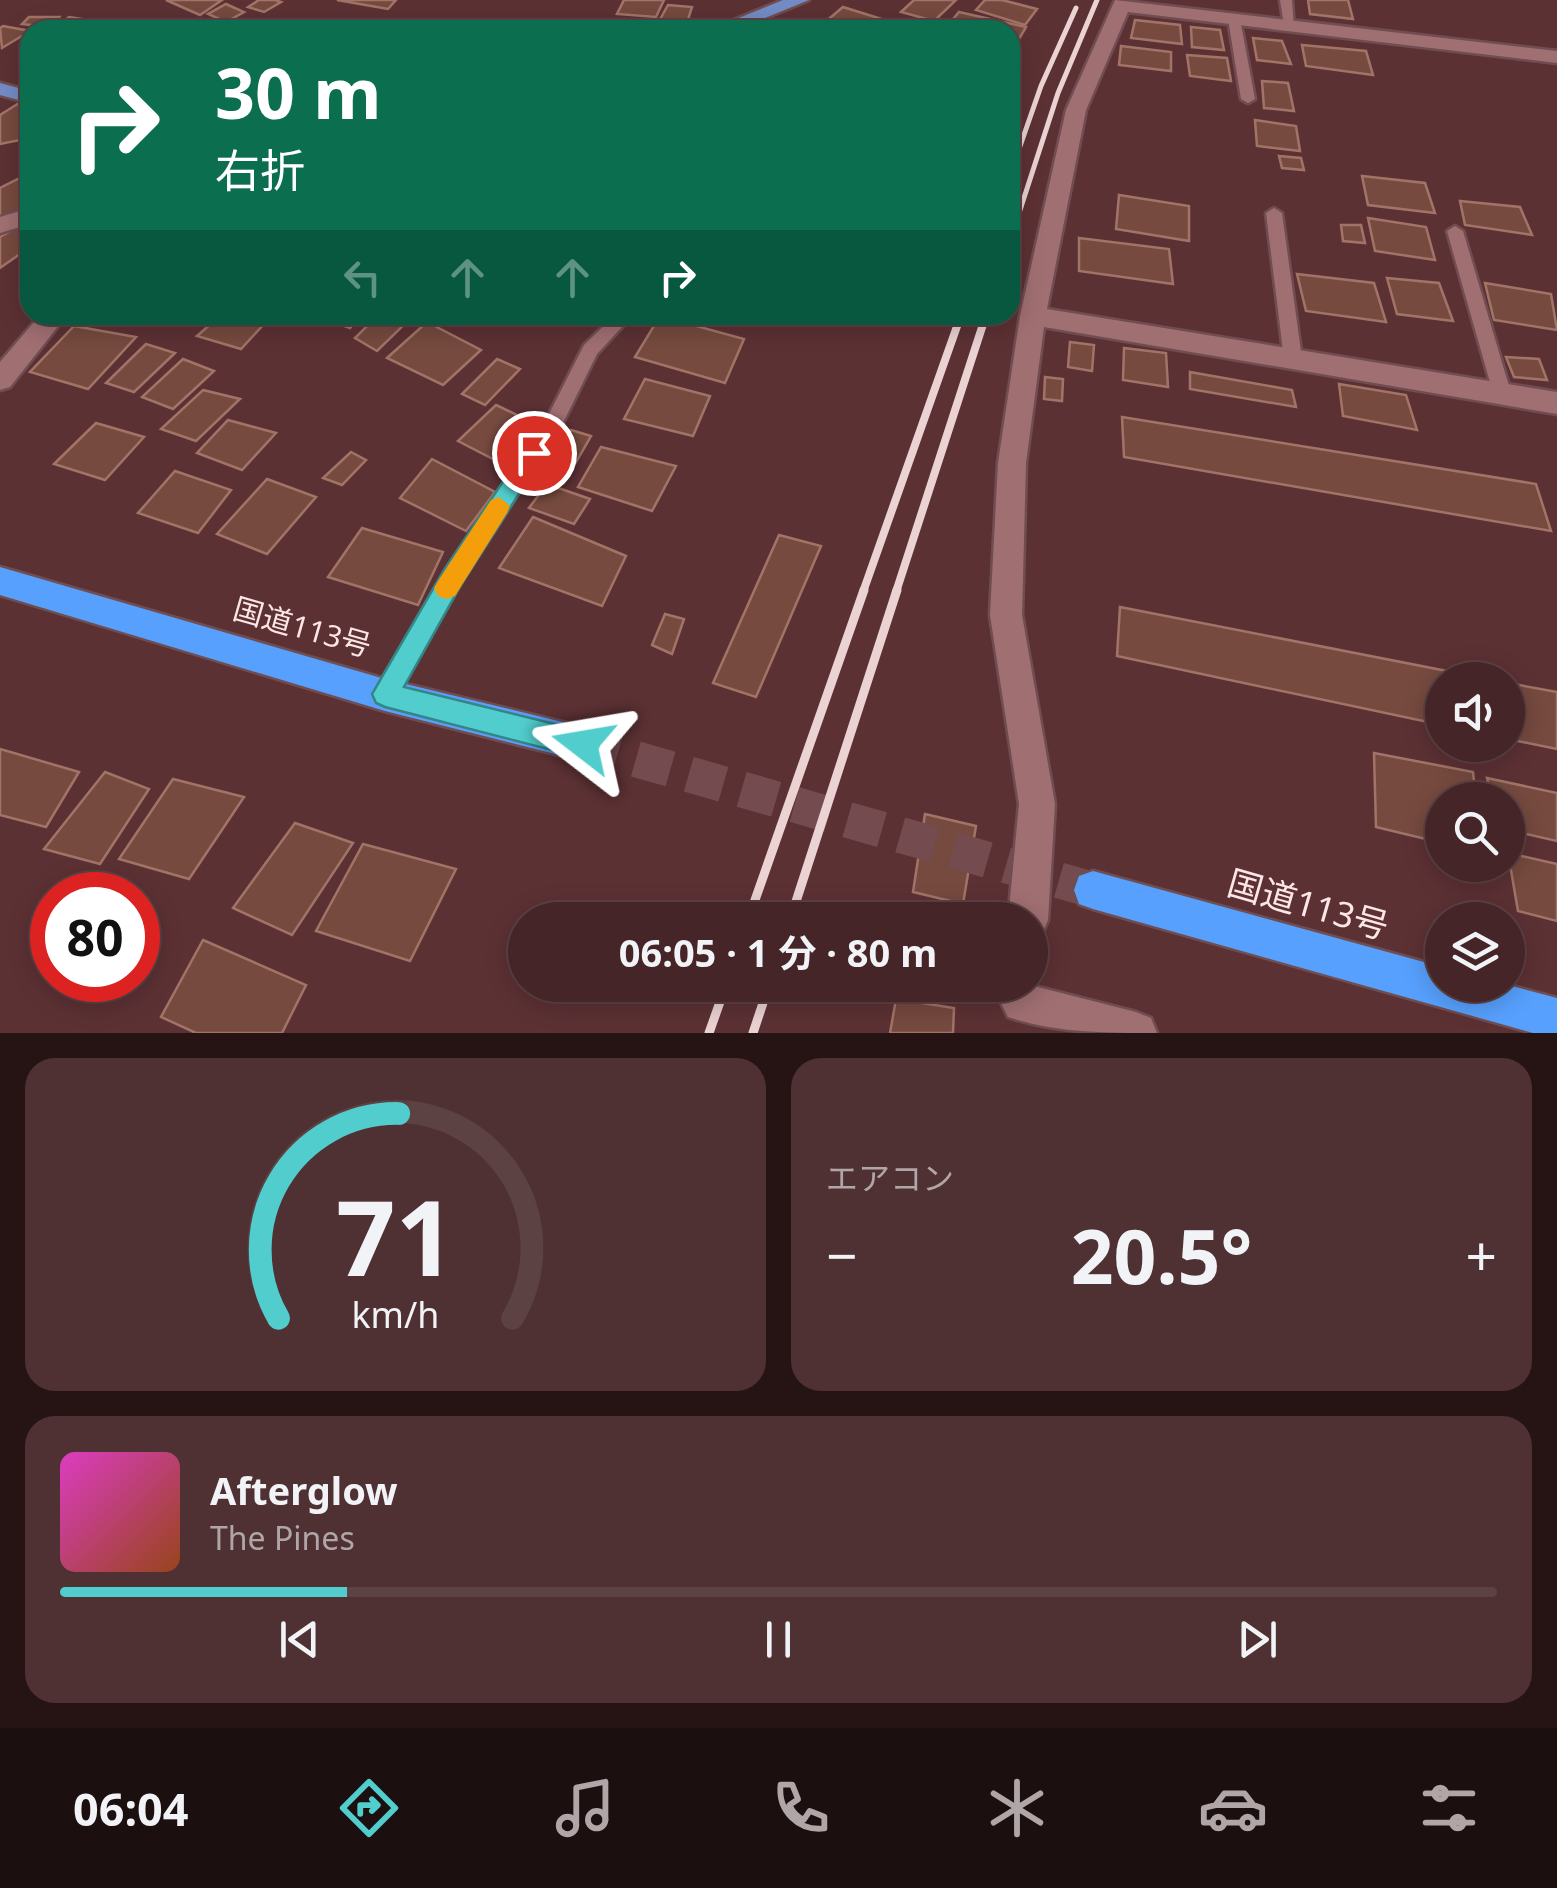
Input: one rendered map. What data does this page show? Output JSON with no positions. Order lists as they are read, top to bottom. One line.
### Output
{"streets":{"highway":["国道113号"]},"page":{"turn":["30 m","右折"],"limit":"80","trip":"06:05 · 1 分 · 80 m","tile":"エアコン","heat":["−","20.5°","+"],"song":["Afterglow","The Pines"],"tabs":"06:04","gauge":["71","km/h"]}}
